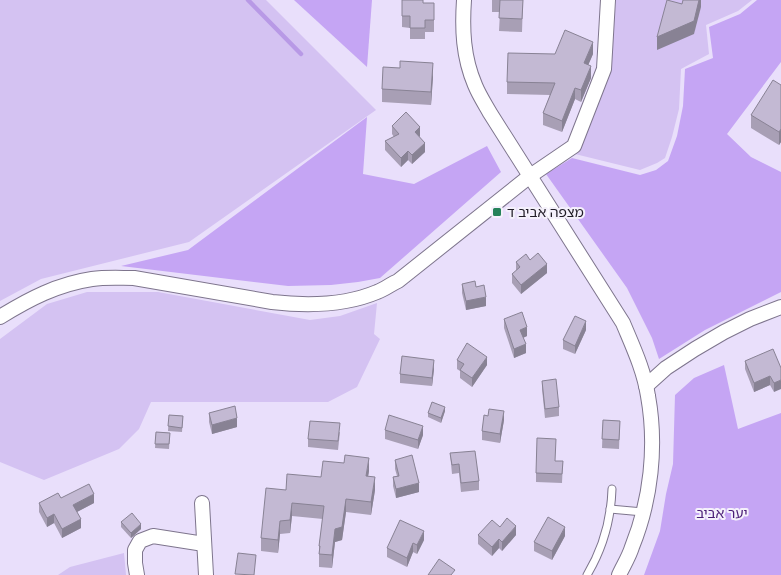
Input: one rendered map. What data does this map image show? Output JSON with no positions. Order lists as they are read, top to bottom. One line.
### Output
{"parks":["יער אביב"],"places":{"transit":["מצפה אביב ד"]}}
